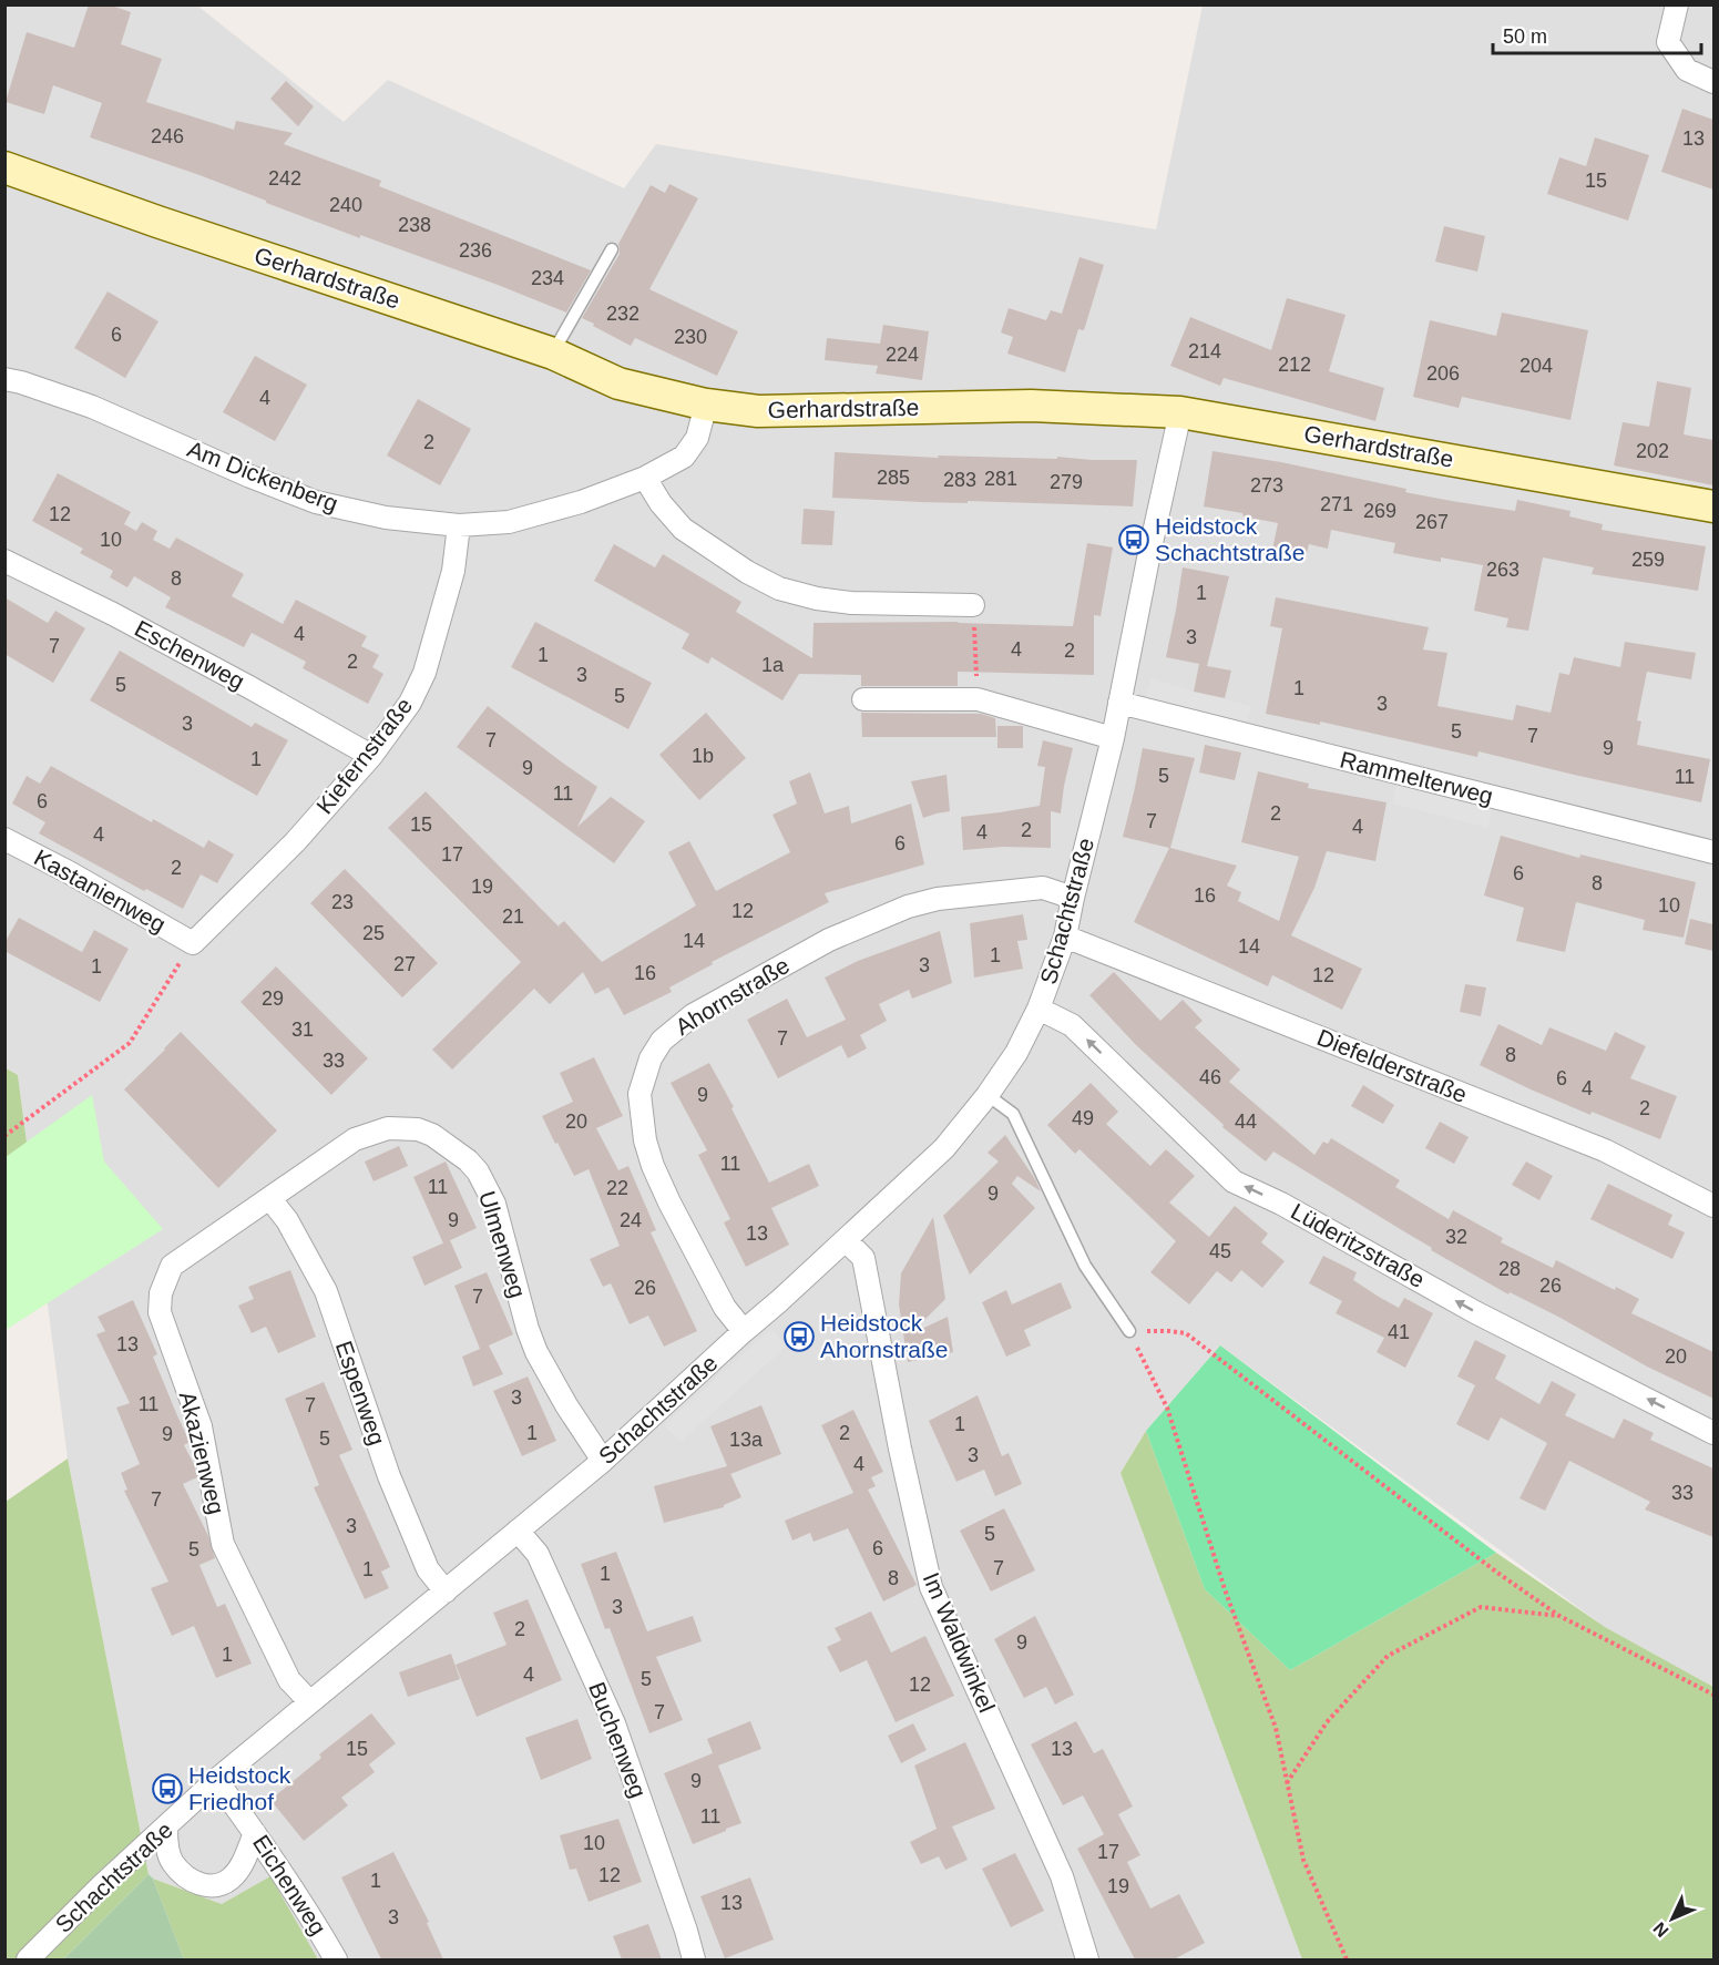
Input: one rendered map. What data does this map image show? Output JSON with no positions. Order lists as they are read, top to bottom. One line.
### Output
{"streets":{"street":["Gerhardstraße","Am Dickenberg","Eschenweg","Kiefernstraße","Rammelterweg","Kastanienweg","Schachtstraße","Ahornstraße","Diefelderstraße","Ulmenweg","Lüderitzstraße","Espenweg","Akazienweg","Im Waldwinkel","Buchenweg","Eichenweg"]},"crossings":[["Gerhardstraße","Am Dickenberg"],["Gerhardstraße","Schachtstraße"],["Am Dickenberg","Kiefernstraße"],["Eschenweg","Kiefernstraße"],["Kiefernstraße","Kastanienweg"],["Rammelterweg","Schachtstraße"],["Schachtstraße","Ahornstraße"],["Schachtstraße","Diefelderstraße"],["Schachtstraße","Ulmenweg"],["Schachtstraße","Lüderitzstraße"],["Schachtstraße","Espenweg"],["Schachtstraße","Akazienweg"],["Schachtstraße","Im Waldwinkel"],["Schachtstraße","Buchenweg"],["Schachtstraße","Eichenweg"],["Ulmenweg","Espenweg"],["Ulmenweg","Akazienweg"],["Espenweg","Akazienweg"]],"one_way":["Lüderitzstraße"],"places":{"bus stop":["Heidstock Schachtstraße","Heidstock Ahornstraße","Heidstock Friedhof"]},"house_numbers":["246","13","242","15","240","238","236","234","232","6","230","214","224","212","204","206","4","2","202","285","281","283","279","273","271","269","12","267","10","259","263","8","1","4","3","7","4","2","1","2","1a","3","5","1","5","3","3","5","7","7","9","1b","1","9","5","11","11","6","2","7","15","4","2","4","4","6","17","2","6","8","19","16","23","10","12","21","25","14","14","1","27","3","1","16","12","29","31","7","8","33","46","6","4","9","2","49","20","44","11","11","22","9","9","24","13","32","45","28","26","26","7","41","13","20","3","11","7","1","1","2","9","5","13a","3","4","33","7","3","5","6","5","7","1","1","8","3","2","9","1","4","5","12","7","15","13","9","11","10","17","12","1","19","13","3"],"scale_bar":"50 m","north":"bottom left"}
